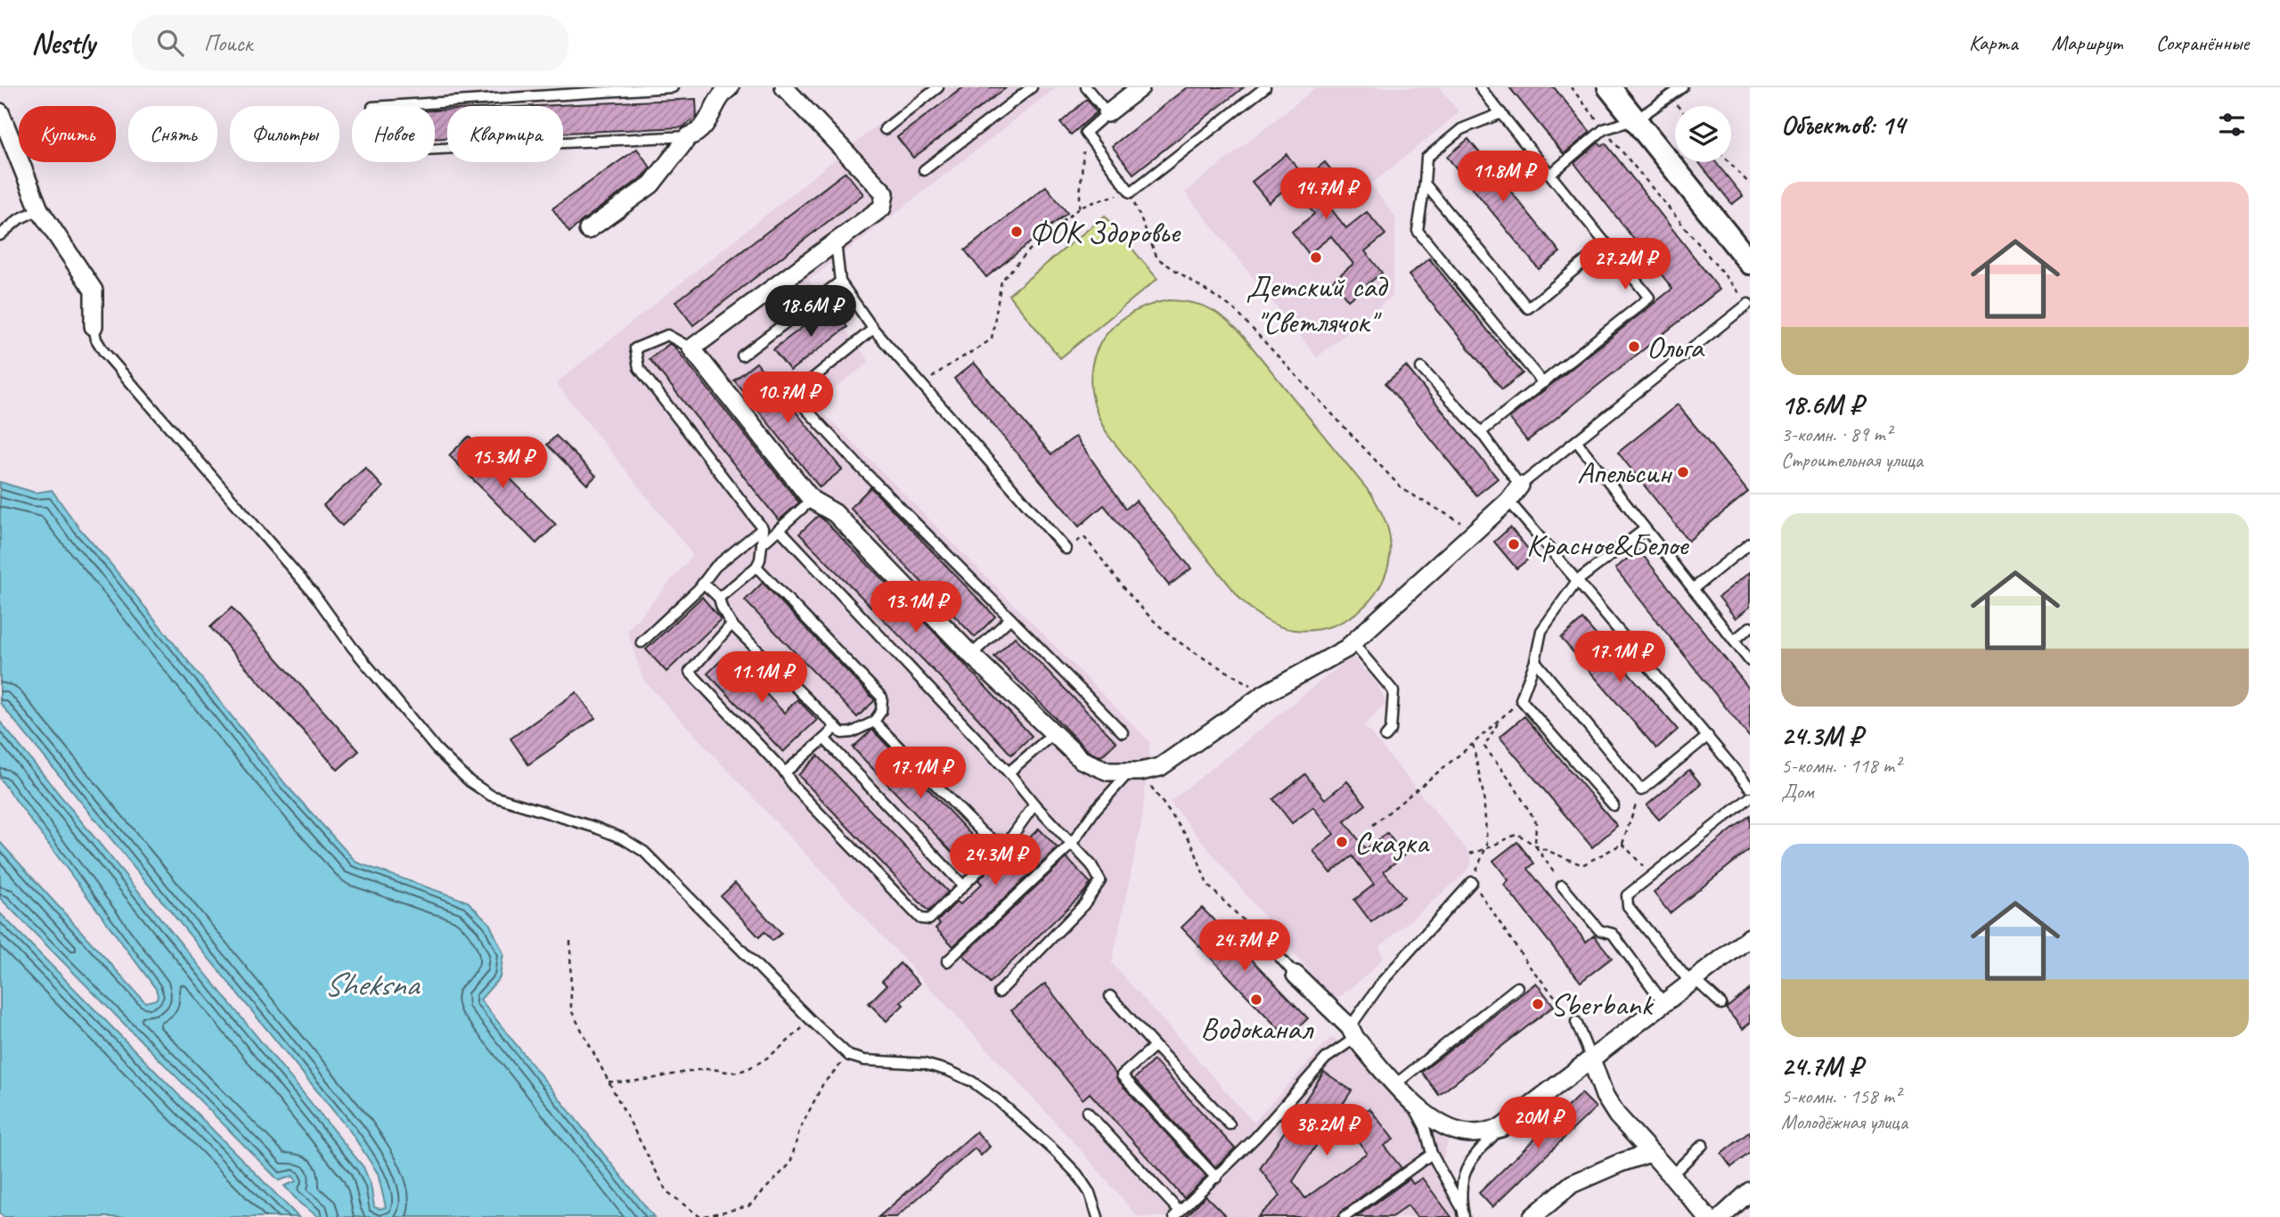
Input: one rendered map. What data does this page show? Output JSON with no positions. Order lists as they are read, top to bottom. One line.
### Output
{"water":["Sheksna"],"places":["ФОК Здоровье","Детский сад \"Светлячок\"","Ольга","Апельсин","Красное&Белое","Сказка","Водоканал","Sberbank"],"page":{"header":"Nestly","search":"Поиск","nav":["Карта","Маршрут","Сохранённые"],"heading":"Объектов: 14","chip":["Купить","Снять","Фильтры","Новое","Квартира"],"price":["11.8M ₽","14.7M ₽","27.2M ₽","18.6M ₽","10.7M ₽","15.3M ₽","13.1M ₽","17.1M ₽","11.1M ₽","17.1M ₽","24.3M ₽","24.7M ₽","20M ₽","38.2M ₽"],"list":[{"name":"18.6M ₽","note":"3-комн. · 89 m² · Строительная улица"},{"name":"24.3M ₽","note":"5-комн. · 118 m² · Дом"},{"name":"24.7M ₽","note":"5-комн. · 158 m² · Молодёжная улица"}]}}
